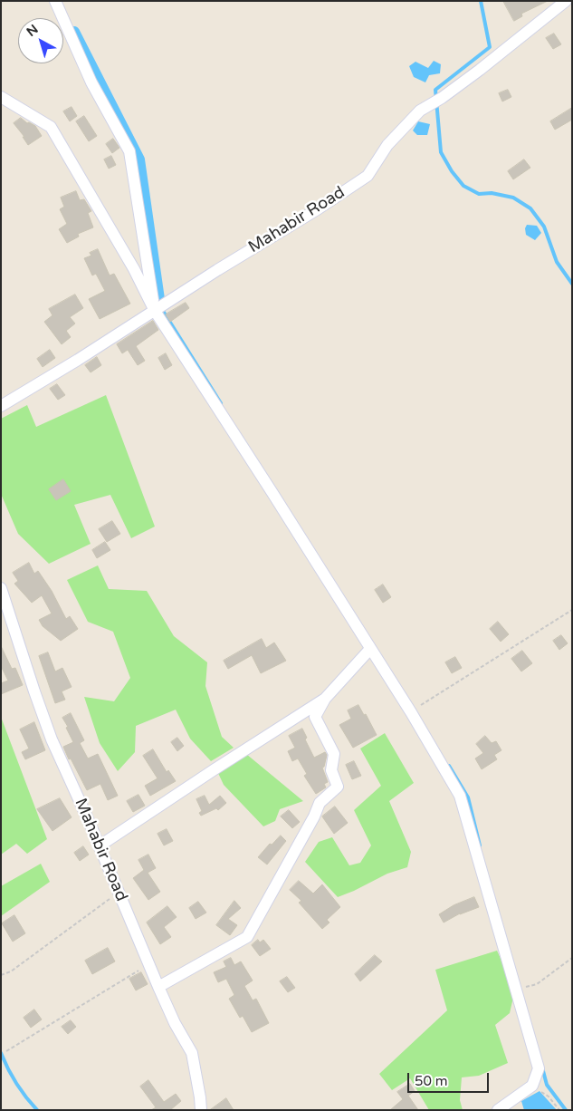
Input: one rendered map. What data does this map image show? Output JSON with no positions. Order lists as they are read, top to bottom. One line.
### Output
{"streets":{"street":["Mahabir Road"]},"scale_bar":"50 m","north":"top left"}
